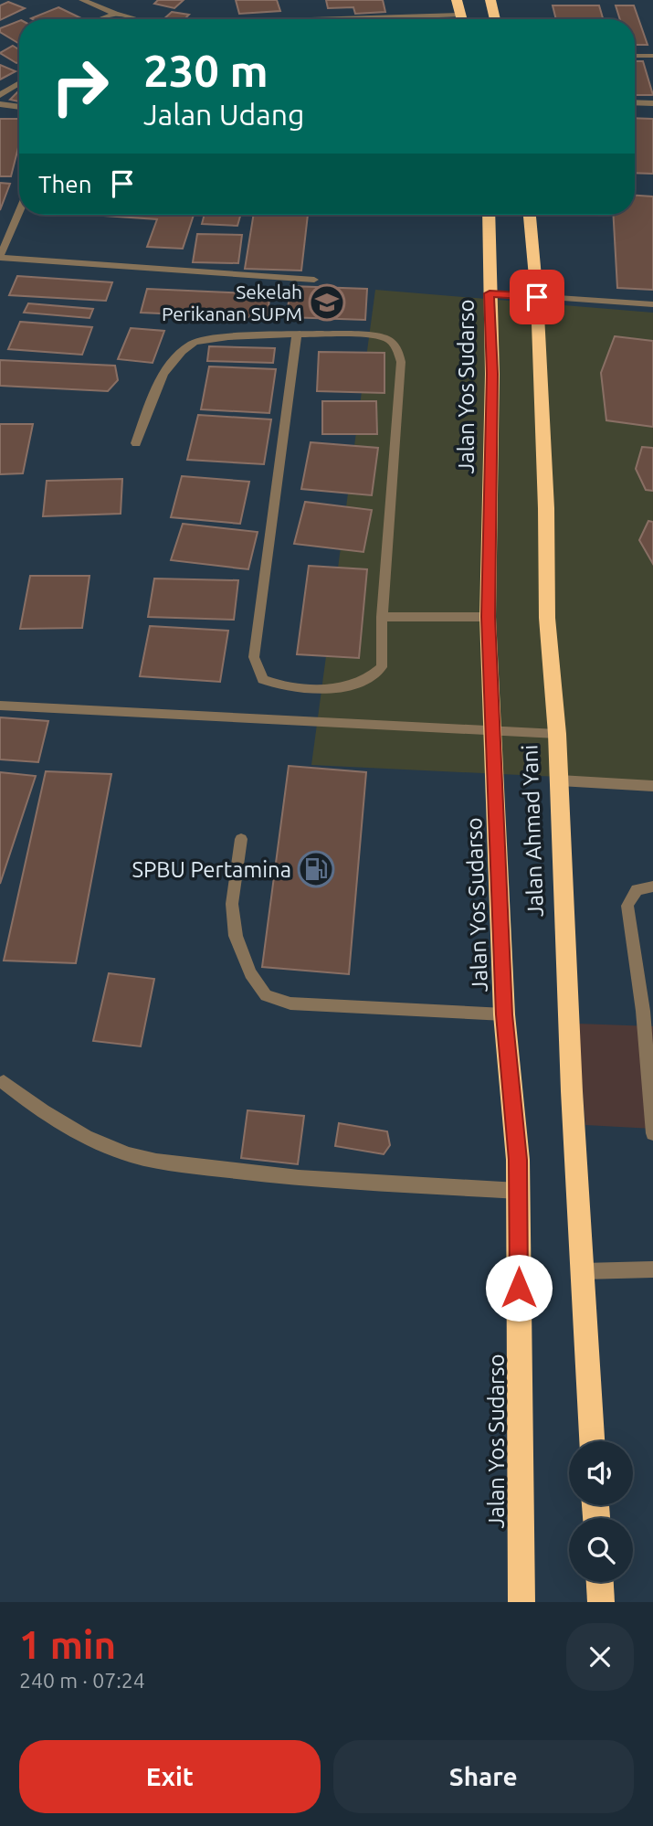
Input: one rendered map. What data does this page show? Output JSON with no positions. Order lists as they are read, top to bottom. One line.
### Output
{"streets":{"highway":["Jalan Yos Sudarso","Jalan Ahmad Yani"]},"places":{"school or university":["Sekelah Perikanan SUPM"],"fuel station":["SPBU Pertamina"]},"page":{"turn":["230 m","Jalan Udang"],"then":"Then","heading":["1 min","240 m · 07:24"],"buttons":["Exit","Share"]}}
